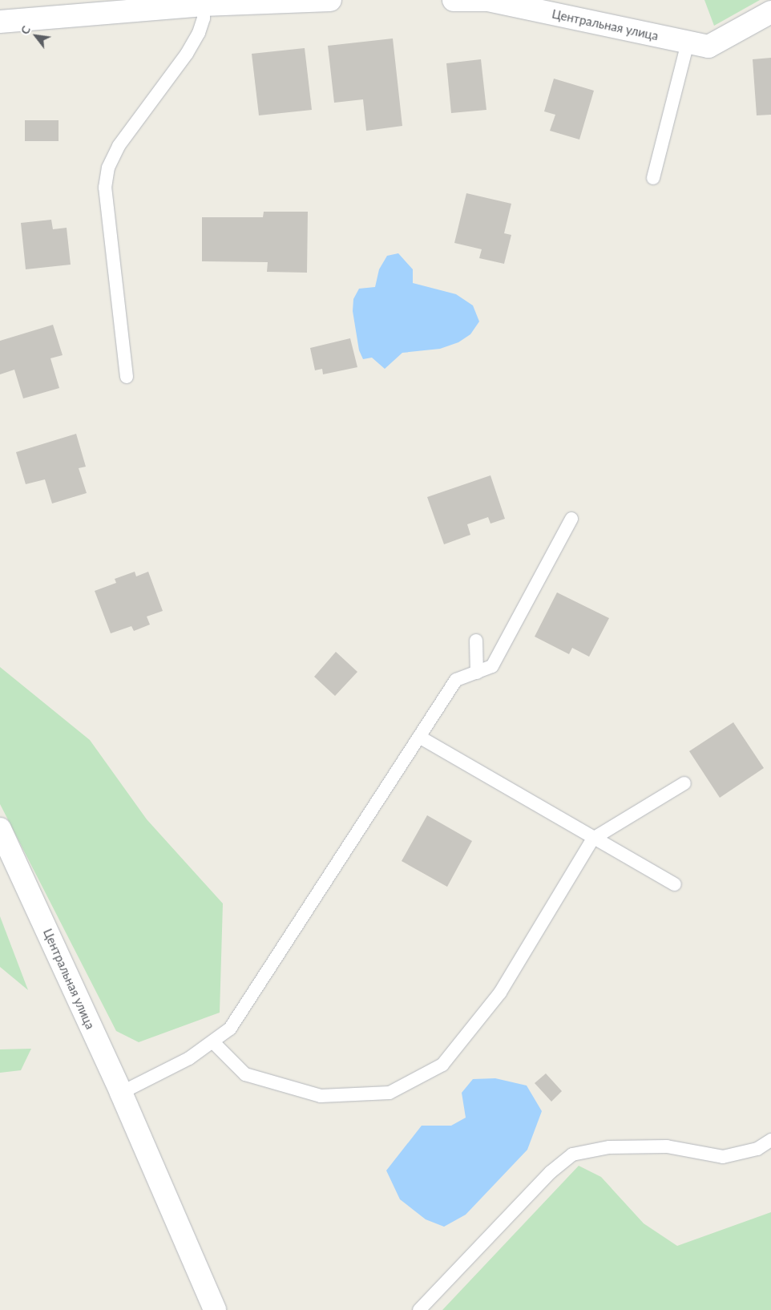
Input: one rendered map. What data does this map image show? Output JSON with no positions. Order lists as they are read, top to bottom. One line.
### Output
{"streets":{"street":["Центральная улица"]},"north":"top left"}
